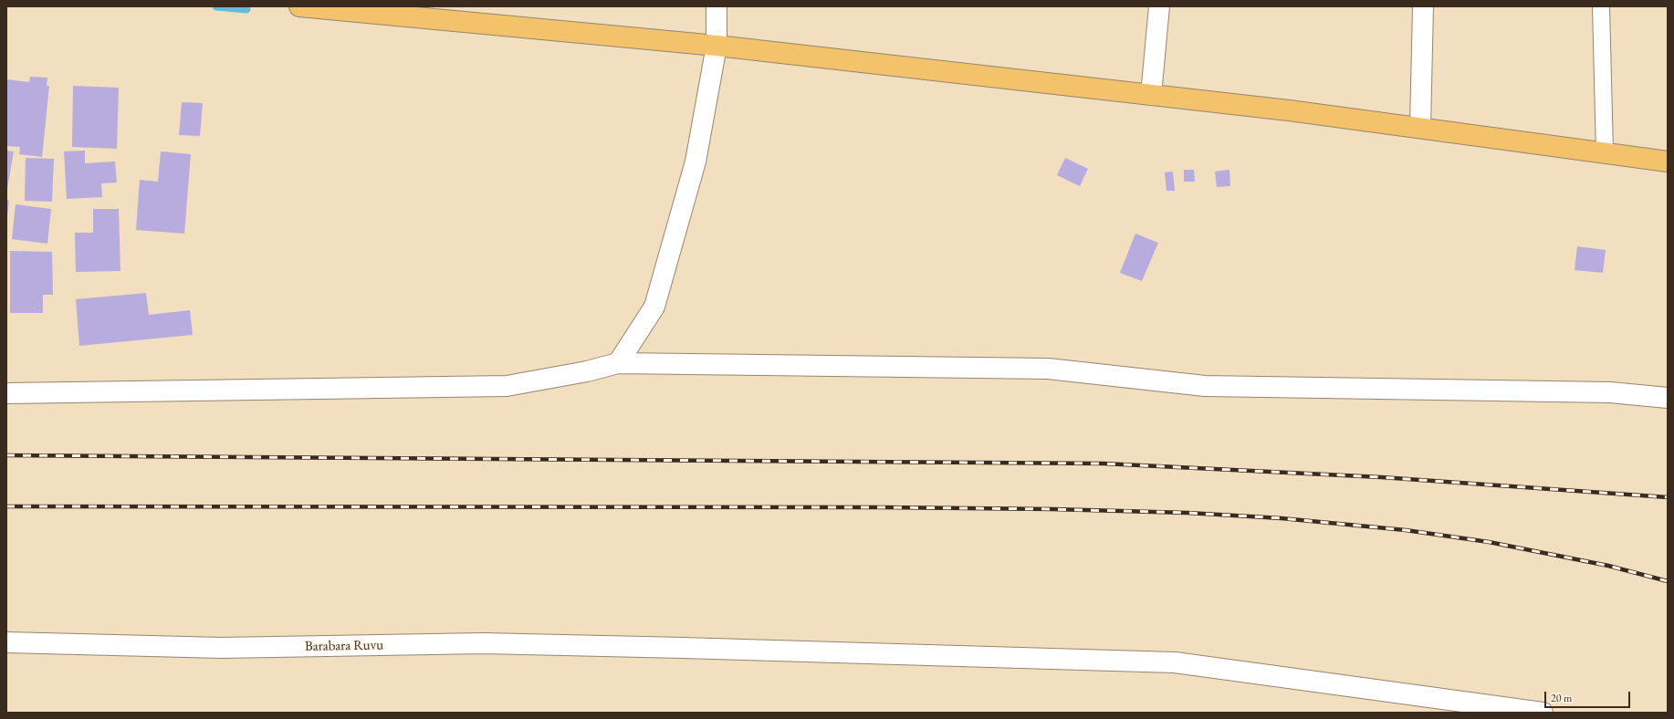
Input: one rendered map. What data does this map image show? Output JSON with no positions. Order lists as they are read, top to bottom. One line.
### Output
{"streets":{"street":["Barabara Ruvu"]},"scale_bar":"20 m"}
